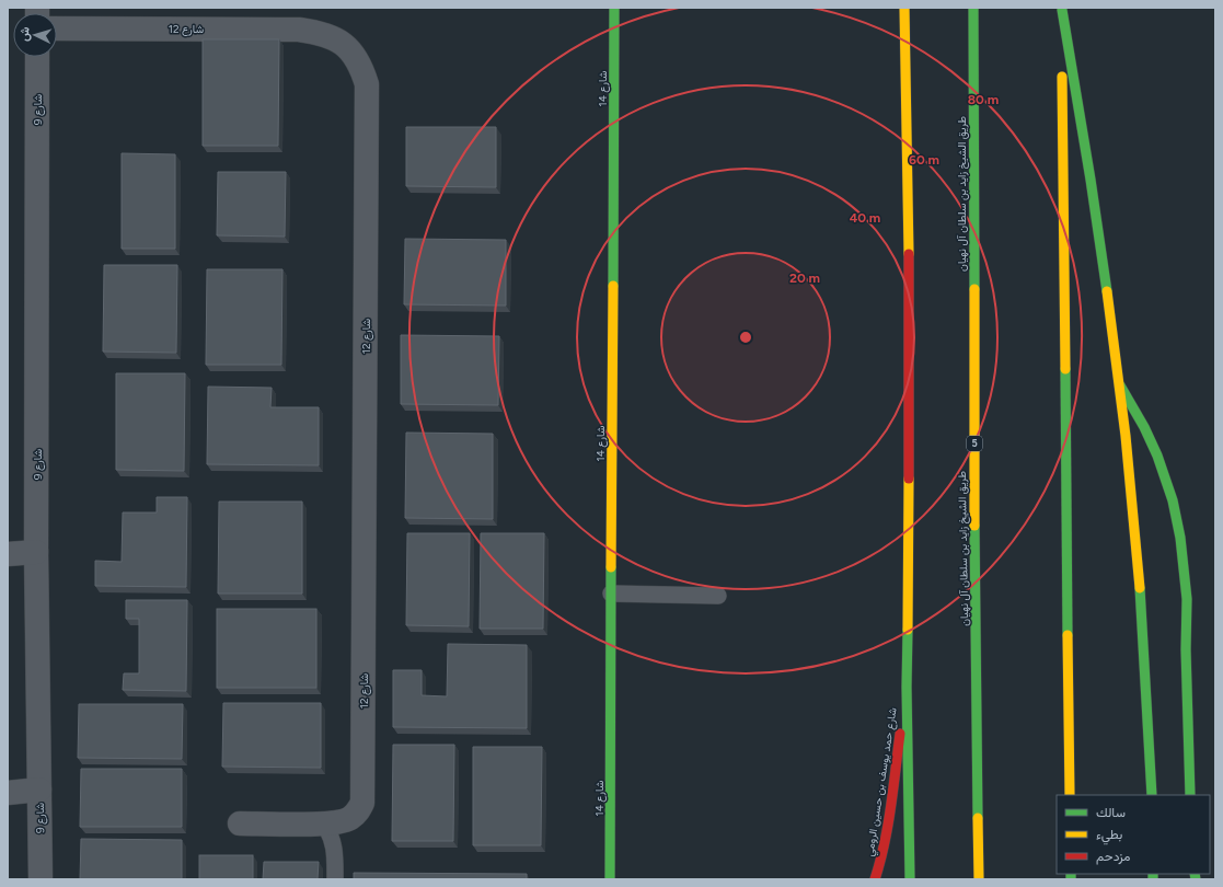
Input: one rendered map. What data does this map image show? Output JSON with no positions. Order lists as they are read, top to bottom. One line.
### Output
{"streets":{"main road":["شارع 14","طريق الشيخ زايد بن سلطان آل نهيان","5","شارع حمد يوسف بن حسين الرومي"],"street":["شارع 12","شارع 9"]},"legend":["سالك","بطيء","مزدحم"],"north":"left","rings":["80 m","60 m","40 m","20 m"]}
